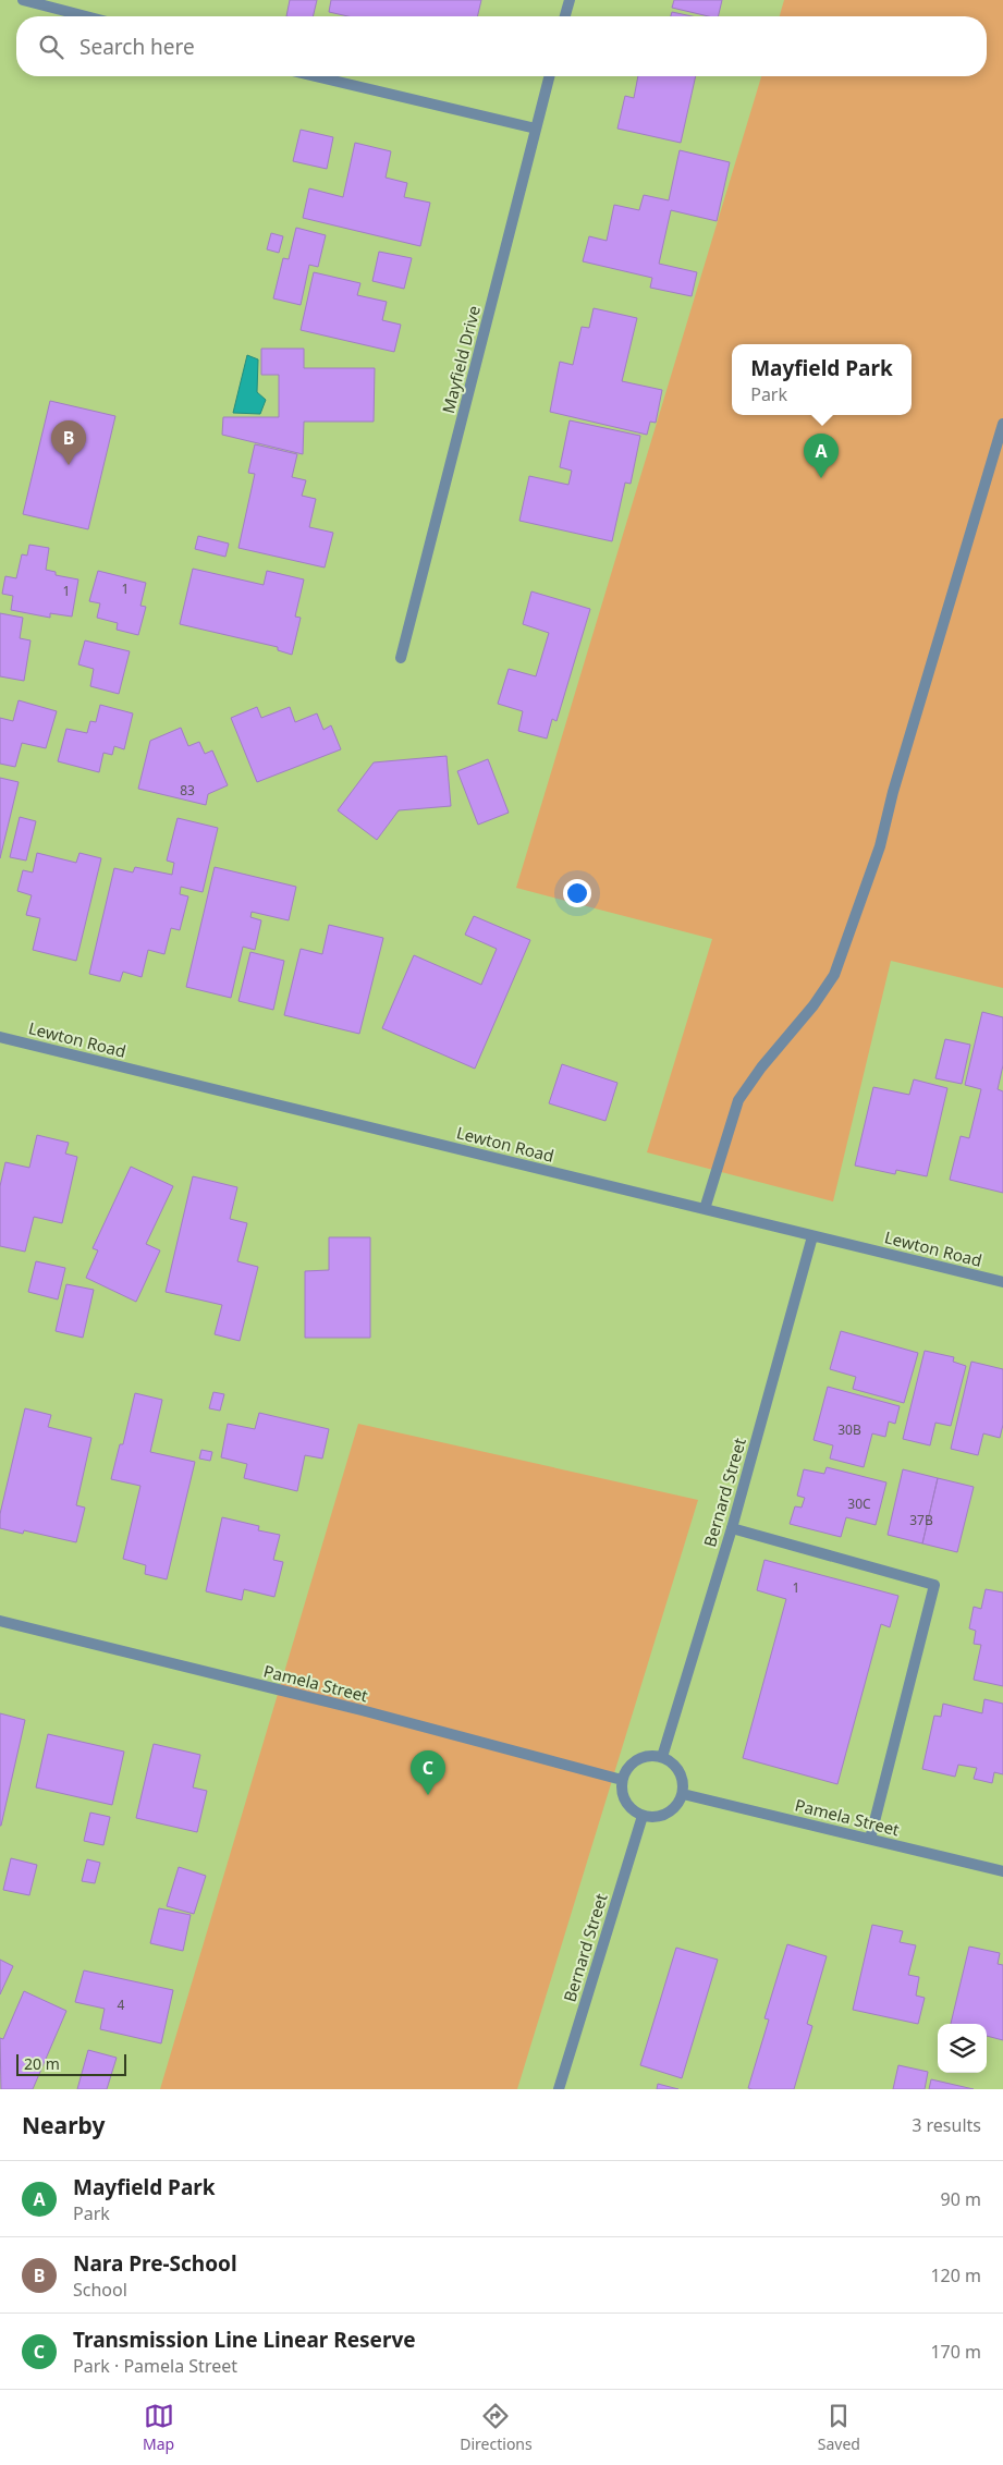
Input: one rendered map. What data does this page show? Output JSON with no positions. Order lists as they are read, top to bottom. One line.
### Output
{"streets":{"street":["Mayfield Drive","Lewton Road","Bernard Street","Pamela Street"]},"crossings":[["Lewton Road","Bernard Street"],["Bernard Street","Pamela Street"]],"house_numbers":["1","1","83","30B","30C","37B","1","4"],"scale_bar":"20 m","page":{"search":"Search here","popup":["Mayfield Park","Park"],"pins":["B","A","C"],"scale":"20 m","heading":["Nearby","3 results"],"list":[{"mark":"A","name":"Mayfield Park","note":"Park","value":"90 m"},{"mark":"B","name":"Nara Pre-School","note":"School","value":"120 m"},{"mark":"C","name":"Transmission Line Linear Reserve","note":"Park · Pamela Street","value":"170 m"}],"nav":["Map","Directions","Saved"]}}
